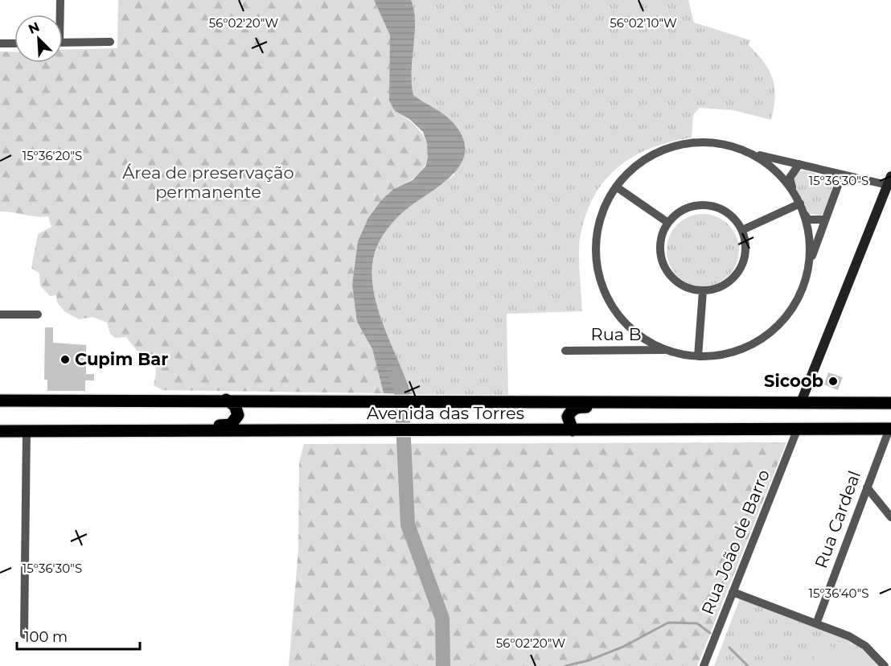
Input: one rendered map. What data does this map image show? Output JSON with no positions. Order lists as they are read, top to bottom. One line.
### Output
{"streets":{"main road":["Avenida das Torres"],"street":["Rua B","Rua Cardeal","Rua João de Barro"]},"crossings":[["Avenida das Torres","Rua Cardeal"],["Avenida das Torres","Rua João de Barro"]],"parks":["Área de preservação permanente"],"places":["Cupim Bar","Sicoob"],"scale_bar":"100 m","north":"top left","coordinates":["56°02'10\"W","56°02'20\"W","15°36'20\"S","15°36'30\"S","15°36'40\"S"]}
